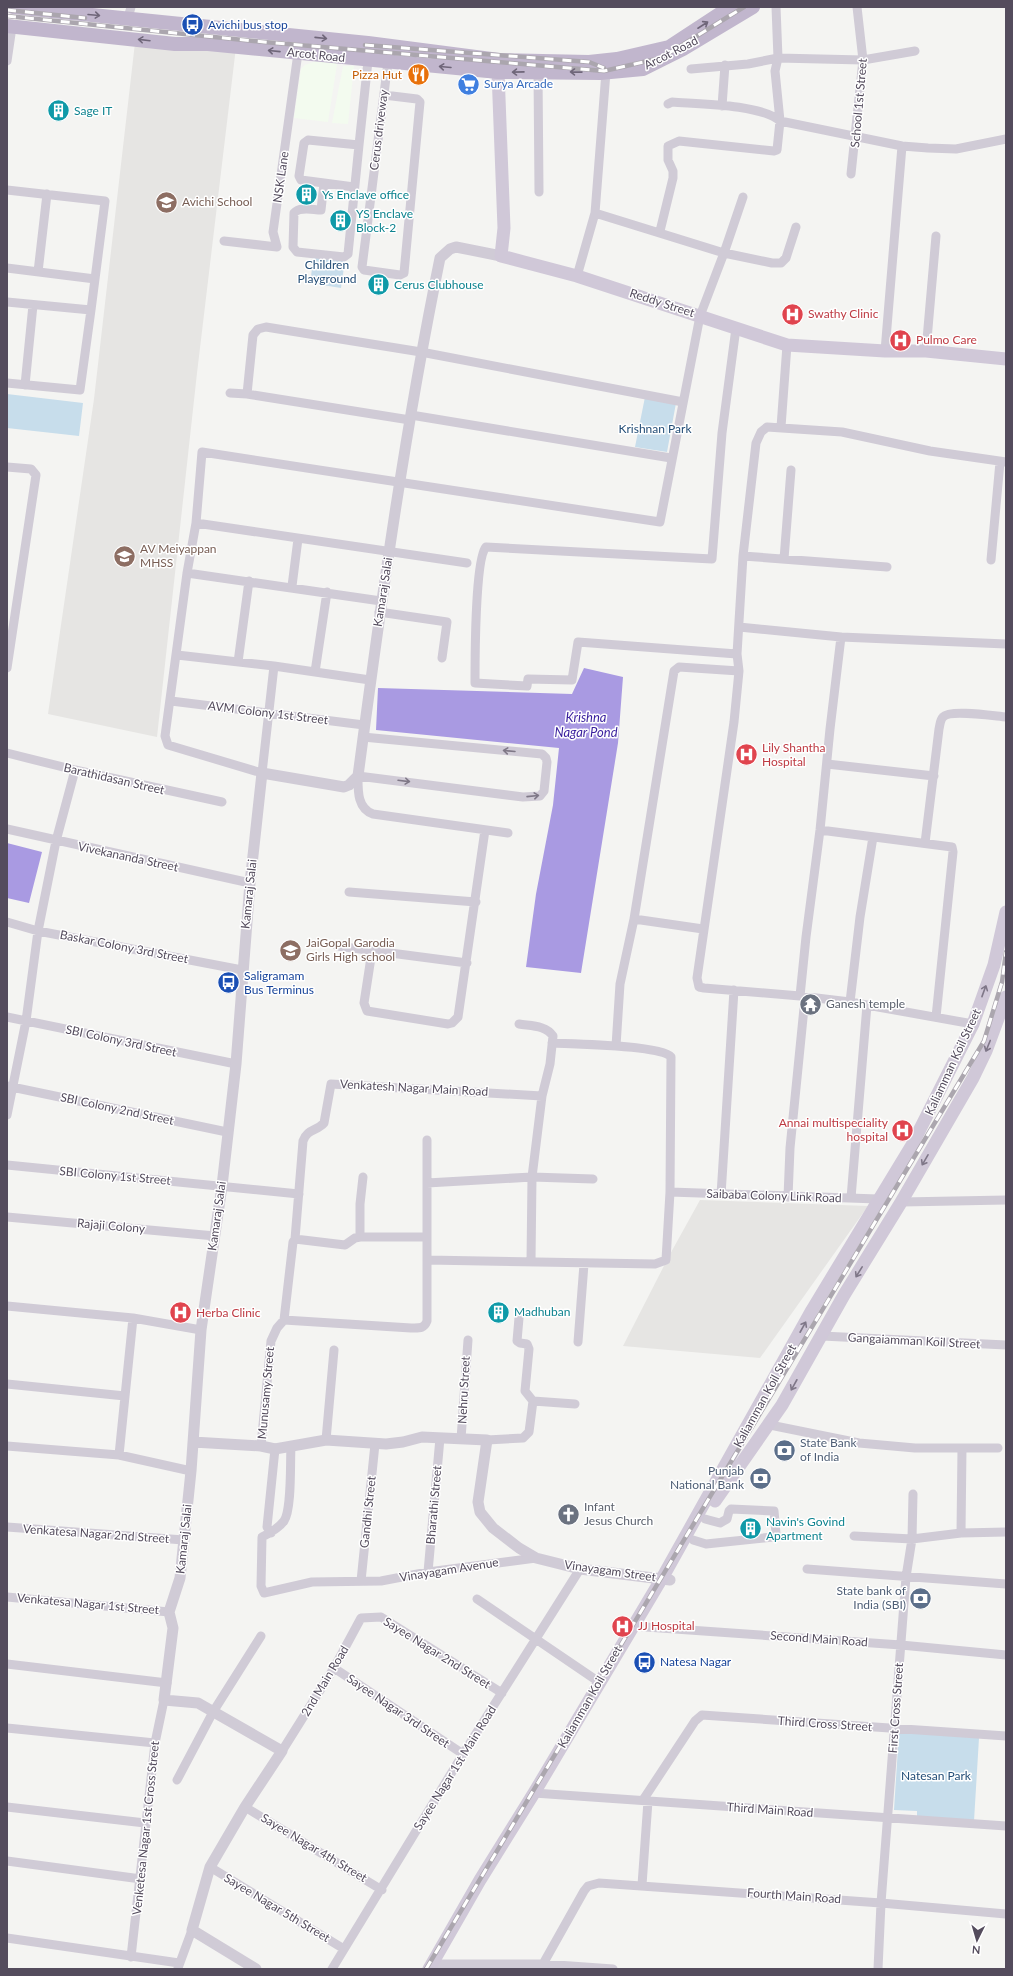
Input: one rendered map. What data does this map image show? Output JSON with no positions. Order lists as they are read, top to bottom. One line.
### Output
{"streets":{"main road":["Arcot Road","Reddy Street","Kaliamman Koil Street"],"street":["School 1st Street","Cerus driveway","NSK Lane","Kamaraj Salai","AVM Colony 1st Street","Barathidasan Street","Vivekananda Street","Baskar Colony 3rd Street","SBI Colony 3rd Street","Venkatesh Nagar Main Road","SBI Colony 2nd Street","SBI Colony 1st Street","Saibaba Colony Link Road","Rajaji Colony","Gangaiamman Koil Street","Nehru Street","Munusamy Street","Bharathi Street","Gandhi Street","Venkatesa Nagar 2nd Street","Vinayagam Avenue","Vinayagam Street","Venkatesa Nagar 1st Street","Second Main Road","Sayee Nagar 2nd Street","2nd Main Road","First Cross Street","Sayee Nagar 3rd Street","Third Cross Street","Sayee Nagar 1st Main Road","Third Main Road","Venketesa Nagar 1st Cross Street","Sayee Nagar 4th Street","Fourth Main Road","Sayee Nagar 5th Street"]},"crossings":[["Arcot Road","Cerus driveway"],["Arcot Road","NSK Lane"],["Reddy Street","Kamaraj Salai"],["Kamaraj Salai","AVM Colony 1st Street"],["Kamaraj Salai","Vivekananda Street"],["Kamaraj Salai","Baskar Colony 3rd Street"],["Kamaraj Salai","SBI Colony 3rd Street"],["Kamaraj Salai","SBI Colony 2nd Street"],["Kamaraj Salai","SBI Colony 1st Street"],["Kamaraj Salai","Rajaji Colony"],["Kamaraj Salai","Venkatesa Nagar 2nd Street"],["Kamaraj Salai","Venkatesa Nagar 1st Street"],["Kamaraj Salai","Venketesa Nagar 1st Cross Street"],["Kaliamman Koil Street","Saibaba Colony Link Road"],["Kaliamman Koil Street","Gangaiamman Koil Street"],["Kaliamman Koil Street","Vinayagam Street"],["Kaliamman Koil Street","Second Main Road"],["Kaliamman Koil Street","Third Main Road"],["Venkatesh Nagar Main Road","Munusamy Street"],["Munusamy Street","Vinayagam Avenue"],["Bharathi Street","Vinayagam Avenue"],["Gandhi Street","Vinayagam Avenue"],["Vinayagam Avenue","Vinayagam Street"],["Vinayagam Street","Sayee Nagar 1st Main Road"],["Second Main Road","First Cross Street"],["Sayee Nagar 2nd Street","2nd Main Road"],["Sayee Nagar 2nd Street","Sayee Nagar 1st Main Road"],["2nd Main Road","Sayee Nagar 3rd Street"],["First Cross Street","Third Cross Street"],["First Cross Street","Third Main Road"],["First Cross Street","Fourth Main Road"],["Sayee Nagar 3rd Street","Sayee Nagar 1st Main Road"],["Third Cross Street","Third Main Road"],["Sayee Nagar 1st Main Road","Sayee Nagar 4th Street"],["Sayee Nagar 1st Main Road","Sayee Nagar 5th Street"]],"water":["Krishna Nagar Pond"],"parks":["Children Playground","Krishnan Park","Natesan Park"],"places":{"bus stop":["Avichi bus stop","Saligramam Bus Terminus","Natesa Nagar"],"restaurant":["Pizza Hut"],"supermarket":["Surya Arcade"],"building":["Sage IT","Ys Enclave office","YS Enclave Block-2","Cerus Clubhouse","Madhuban","Navin's Govind Apartment"],"school or university":["Avichi School","AV Meiyappan MHSS","JaiGopal Garodia Girls High school"],"hospital":["Swathy Clinic","Pulmo Care","Lily Shantha Hospital","Annai multispeciality hospital","Herba Clinic","JJ Hospital"],"temple":["Ganesh temple"],"bank":["State Bank of India","Punjab National Bank","State bank of India (SBI)"],"church":["Infant Jesus Church"]},"north":"bottom"}
